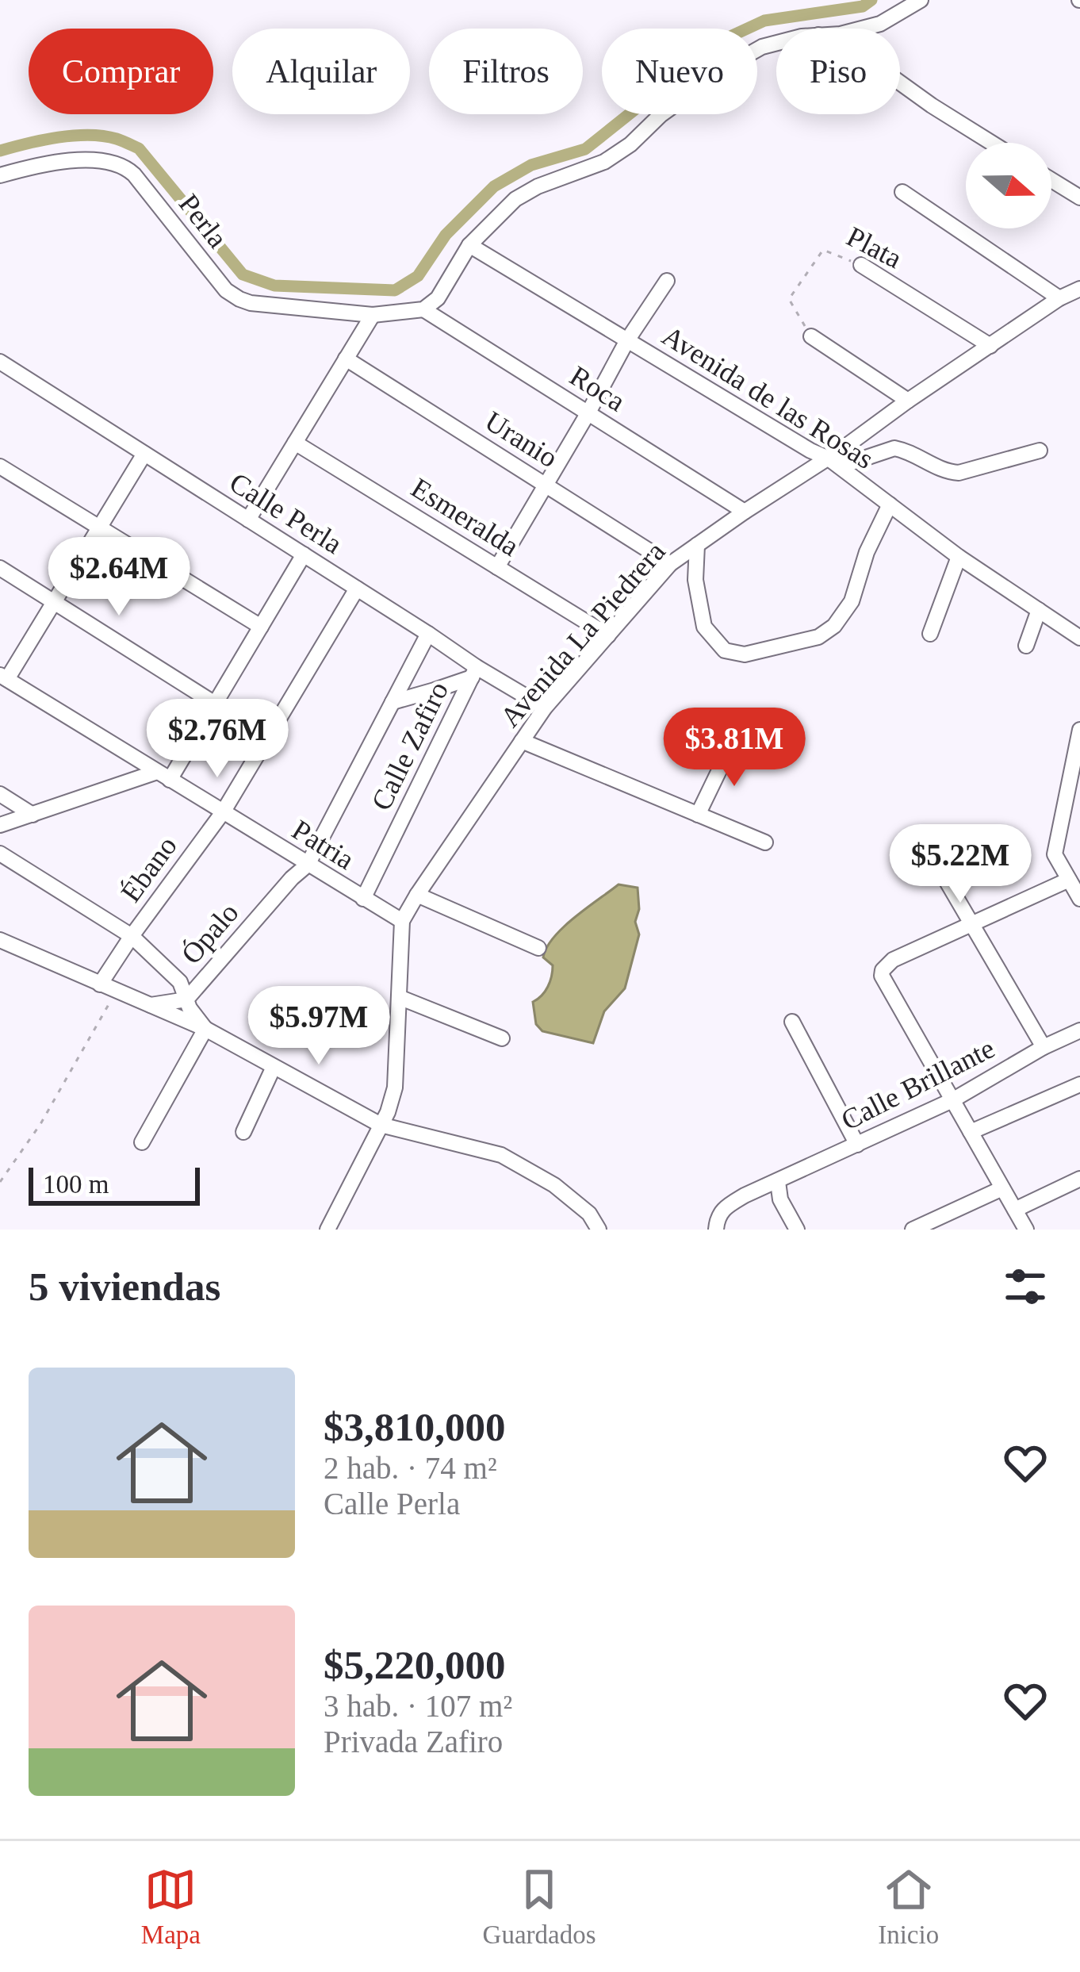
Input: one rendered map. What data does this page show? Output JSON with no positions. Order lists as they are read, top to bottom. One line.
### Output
{"streets":{"street":["Perla","Plata","Roca","Avenida de las Rosas","Uranio","Calle Perla","Esmeralda","Avenida La Piedrera","Calle Zafiro","Patria","Ébano","Ópalo","Calle Brillante"]},"crossings":[["Perla","Roca"],["Plata","Avenida La Piedrera"],["Roca","Avenida La Piedrera"],["Avenida de las Rosas","Avenida La Piedrera"],["Uranio","Avenida La Piedrera"],["Calle Perla","Avenida La Piedrera"],["Calle Perla","Calle Zafiro"],["Calle Perla","Ébano"],["Calle Perla","Ópalo"],["Esmeralda","Avenida La Piedrera"],["Avenida La Piedrera","Patria"],["Calle Zafiro","Patria"],["Patria","Ébano"],["Patria","Ópalo"]],"scale_bar":"100 m","north":"right","page":{"chip":["Comprar","Alquilar","Filtros","Nuevo","Piso"],"price":["$2.64M","$2.76M","$3.81M","$5.22M","$5.97M"],"scale":"100 m","heading":"5 viviendas","list":[{"name":"$3,810,000","note":"2 hab. · 74 m² · Calle Perla"},{"name":"$5,220,000","note":"3 hab. · 107 m² · Privada Zafiro"}],"tabs":["Mapa","Guardados","Inicio"]}}
